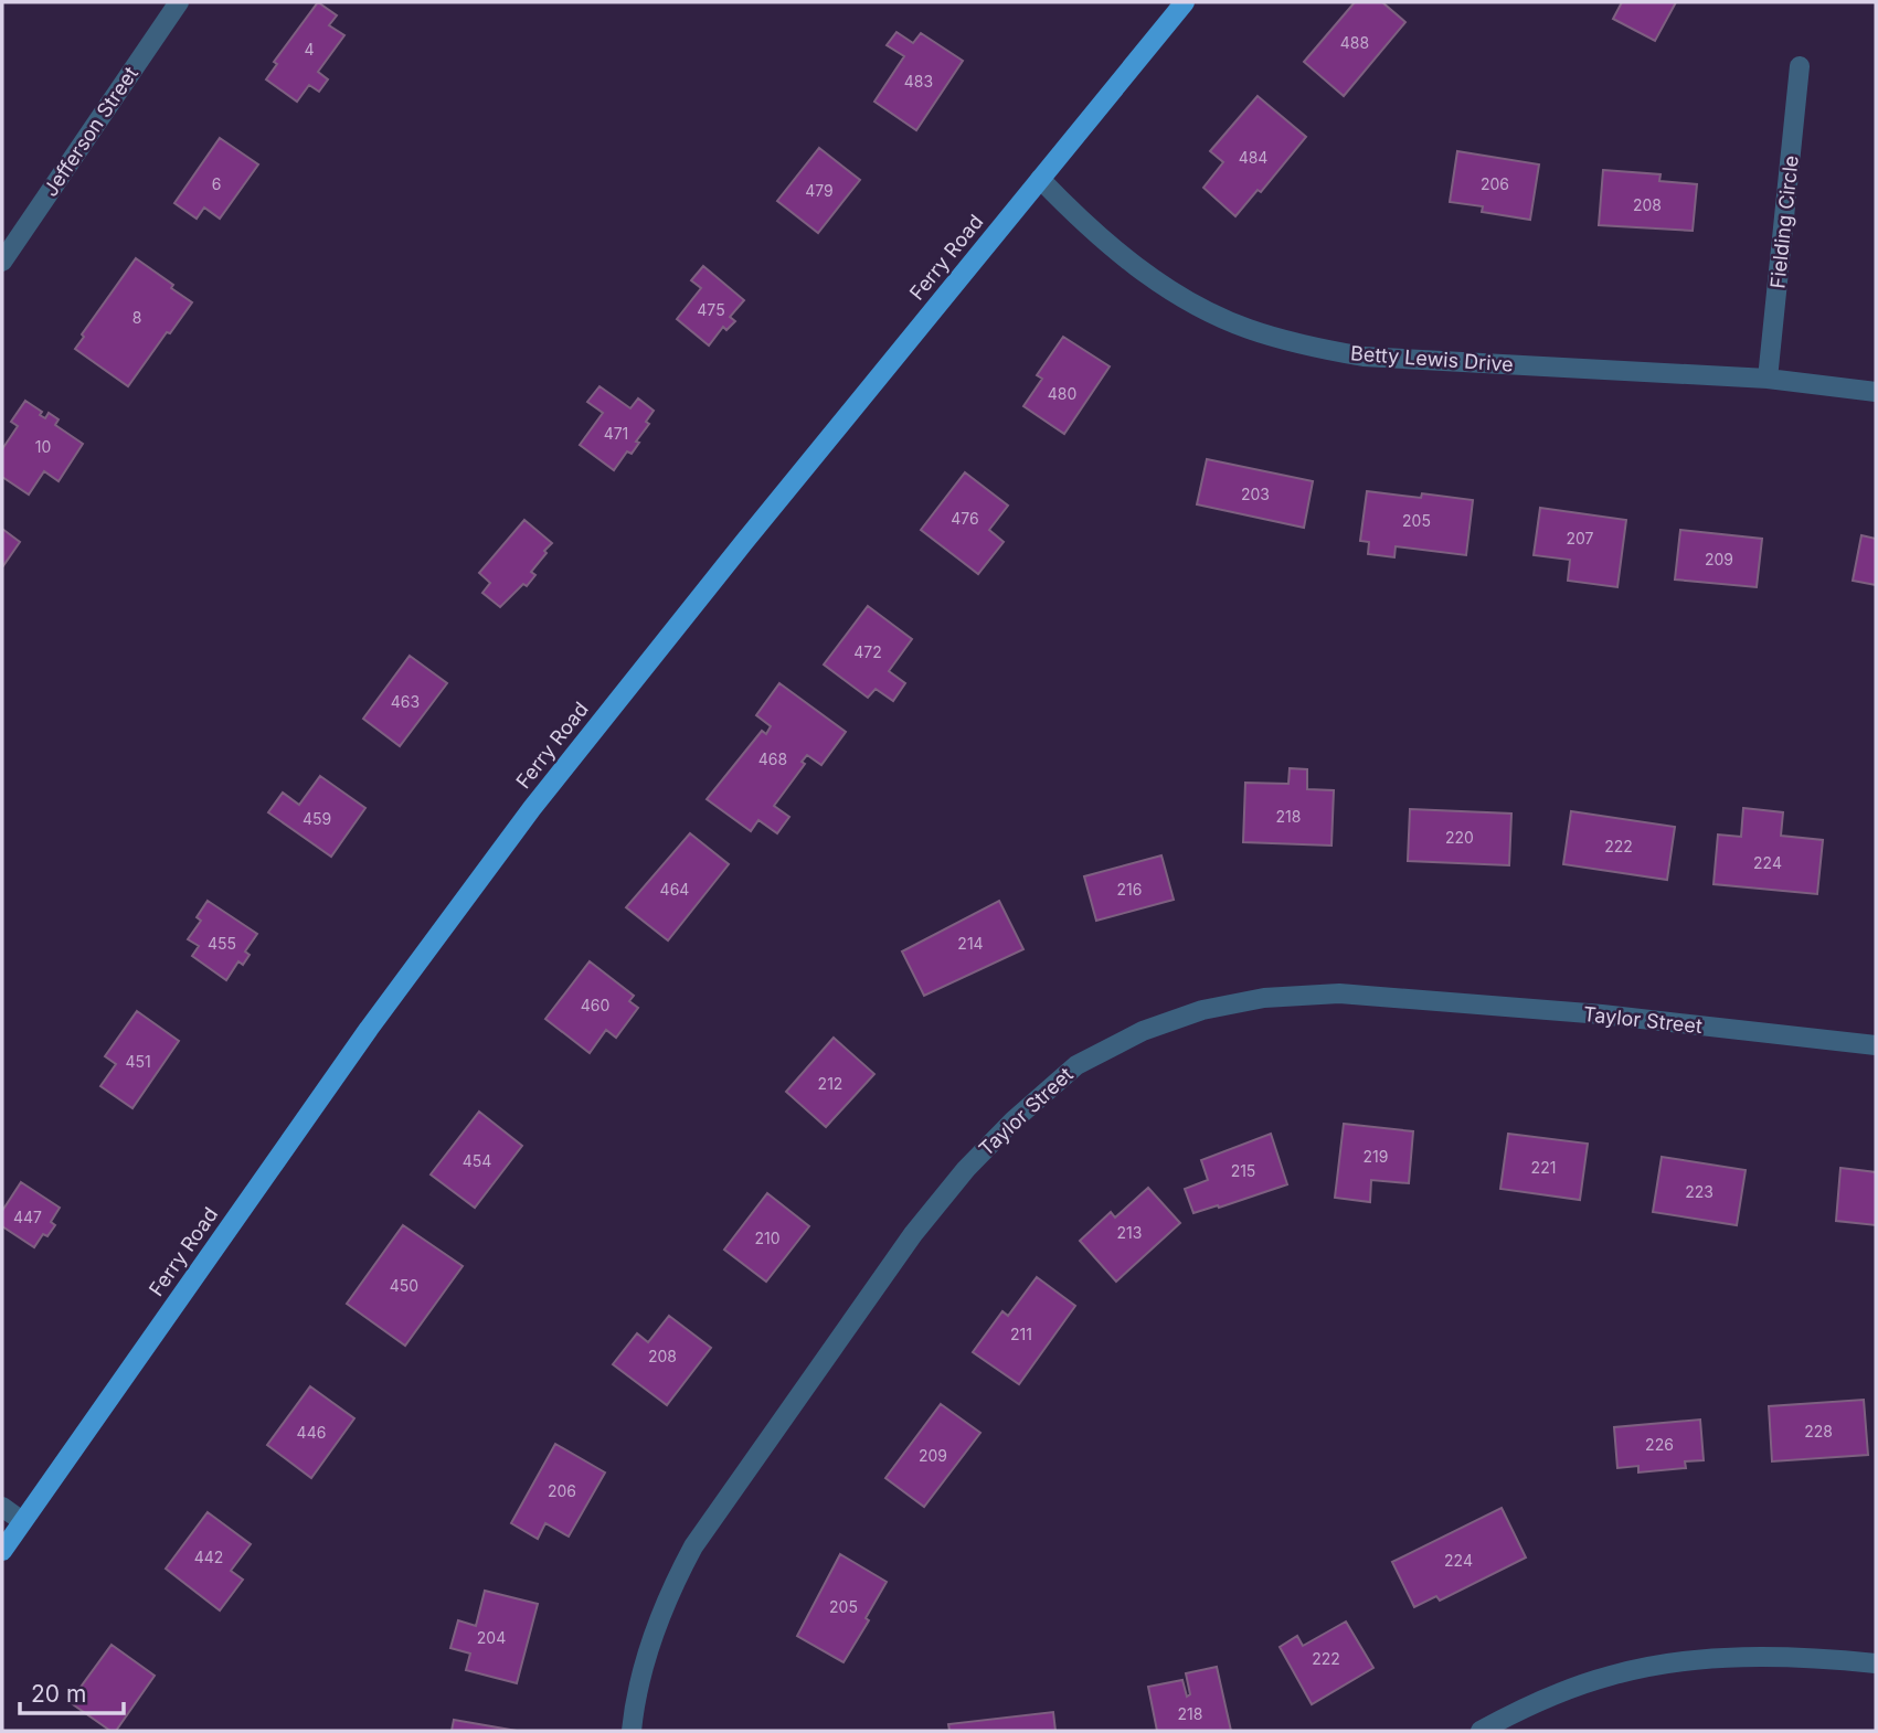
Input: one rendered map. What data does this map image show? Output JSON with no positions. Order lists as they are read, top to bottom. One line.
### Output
{"streets":{"main road":["Ferry Road"],"street":["Jefferson Street","Fielding Circle","Betty Lewis Drive","Taylor Street"]},"crossings":[["Fielding Circle","Betty Lewis Drive"],["Ferry Road","Betty Lewis Drive"]],"house_numbers":["488","4","483","484","6","206","479","208","475","8","480","471","10","203","476","205","207","209","472","463","468","218","459","220","222","224","464","216","455","214","460","451","212","219","454","221","215","223","447","213","210","450","211","208","228","446","226","209","206","442","224","205","204","222","218"],"scale_bar":"20 m"}
